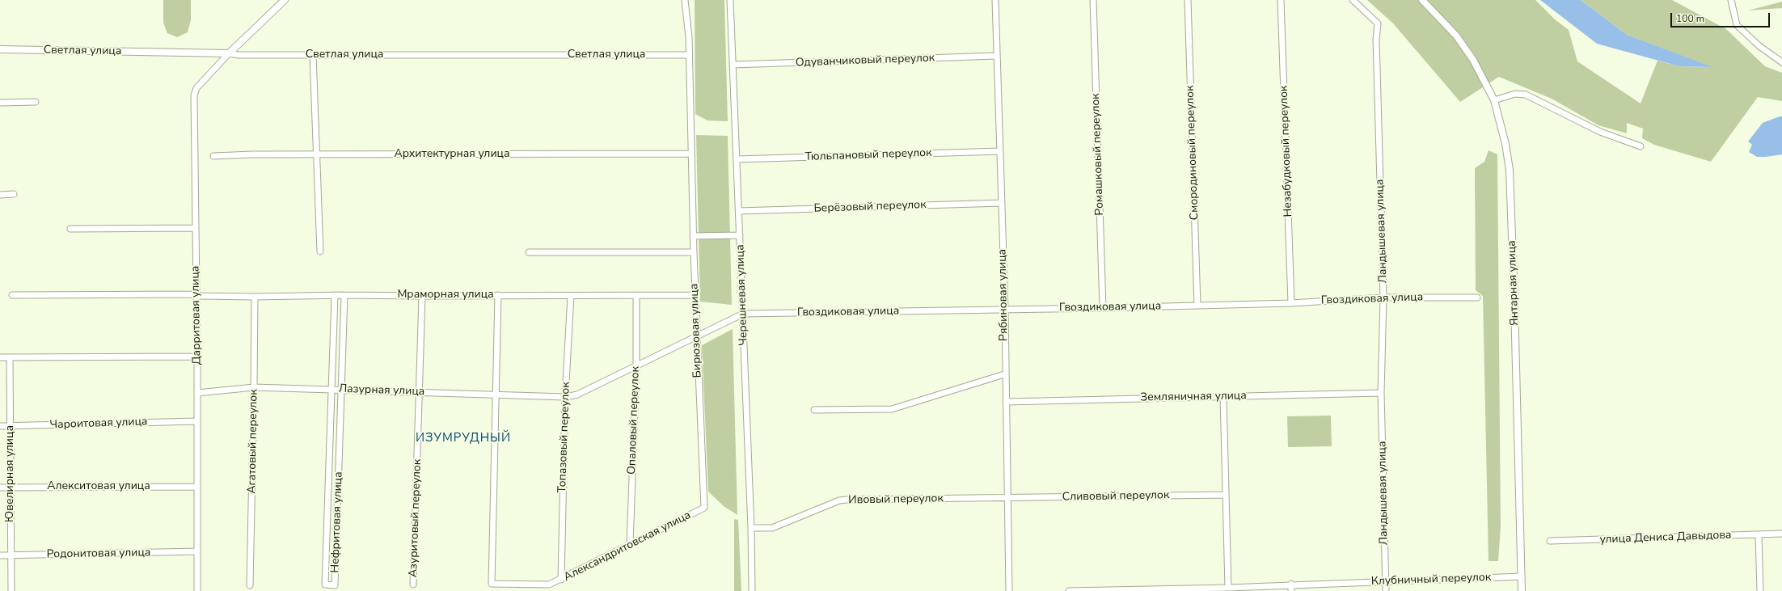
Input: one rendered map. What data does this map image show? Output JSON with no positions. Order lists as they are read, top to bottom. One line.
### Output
{"streets":{"street":["Светлая улица","Одуванчиковый переулок","Незабудковый переулок","Смородиновый переулок","Архитектурная улица","Ромашковый переулок","Тюльпановый переулок","Берёзовый переулок","Ландышевая улица","Янтарная улица","Мраморная улица","Черешневая улица","Рябиновая улица","Гвоздиковая улица","Дарритовая улица","Бирюзовая улица","Лазурная улица","Земляничная улица","Опаловый переулок","Чароитовая улица","Топазовый переулок","Агатовый переулок","Ювелирная улица","Алекситовая улица","Сливовый переулок","Ивовый переулок","Азуритовый переулок","Нефритовая улица","улица Дениса Давыдова","Александритовская улица","Родонитовая улица","Клубничный переулок"]},"crossings":[["Светлая улица","Дарритовая улица"],["Светлая улица","Бирюзовая улица"],["Одуванчиковый переулок","Черешневая улица"],["Одуванчиковый переулок","Рябиновая улица"],["Незабудковый переулок","Гвоздиковая улица"],["Смородиновый переулок","Гвоздиковая улица"],["Архитектурная улица","Бирюзовая улица"],["Ромашковый переулок","Гвоздиковая улица"],["Тюльпановый переулок","Черешневая улица"],["Тюльпановый переулок","Рябиновая улица"],["Берёзовый переулок","Черешневая улица"],["Берёзовый переулок","Рябиновая улица"],["Ландышевая улица","Гвоздиковая улица"],["Ландышевая улица","Земляничная улица"],["Ландышевая улица","Клубничный переулок"],["Янтарная улица","Клубничный переулок"],["Мраморная улица","Дарритовая улица"],["Мраморная улица","Бирюзовая улица"],["Мраморная улица","Опаловый переулок"],["Мраморная улица","Топазовый переулок"],["Мраморная улица","Агатовый переулок"],["Мраморная улица","Азуритовый переулок"],["Мраморная улица","Нефритовая улица"],["Черешневая улица","Гвоздиковая улица"],["Черешневая улица","Лазурная улица"],["Черешневая улица","Ивовый переулок"],["Рябиновая улица","Гвоздиковая улица"],["Рябиновая улица","Земляничная улица"],["Рябиновая улица","Сливовый переулок"],["Рябиновая улица","Ивовый переулок"],["Гвоздиковая улица","Лазурная улица"],["Дарритовая улица","Лазурная улица"],["Дарритовая улица","Чароитовая улица"],["Дарритовая улица","Алекситовая улица"],["Дарритовая улица","Родонитовая улица"],["Бирюзовая улица","Лазурная улица"],["Бирюзовая улица","Александритовская улица"],["Лазурная улица","Опаловый переулок"],["Лазурная улица","Топазовый переулок"],["Лазурная улица","Агатовый переулок"],["Лазурная улица","Азуритовый переулок"],["Лазурная улица","Нефритовая улица"],["Лазурная улица","Александритовская улица"],["Опаловый переулок","Александритовская улица"],["Чароитовая улица","Ювелирная улица"],["Топазовый переулок","Александритовская улица"],["Ювелирная улица","Алекситовая улица"],["Ювелирная улица","Родонитовая улица"],["Сливовый переулок","Ивовый переулок"]],"districts":["ИЗУМРУДНЫЙ"],"scale_bar":"100 m"}
